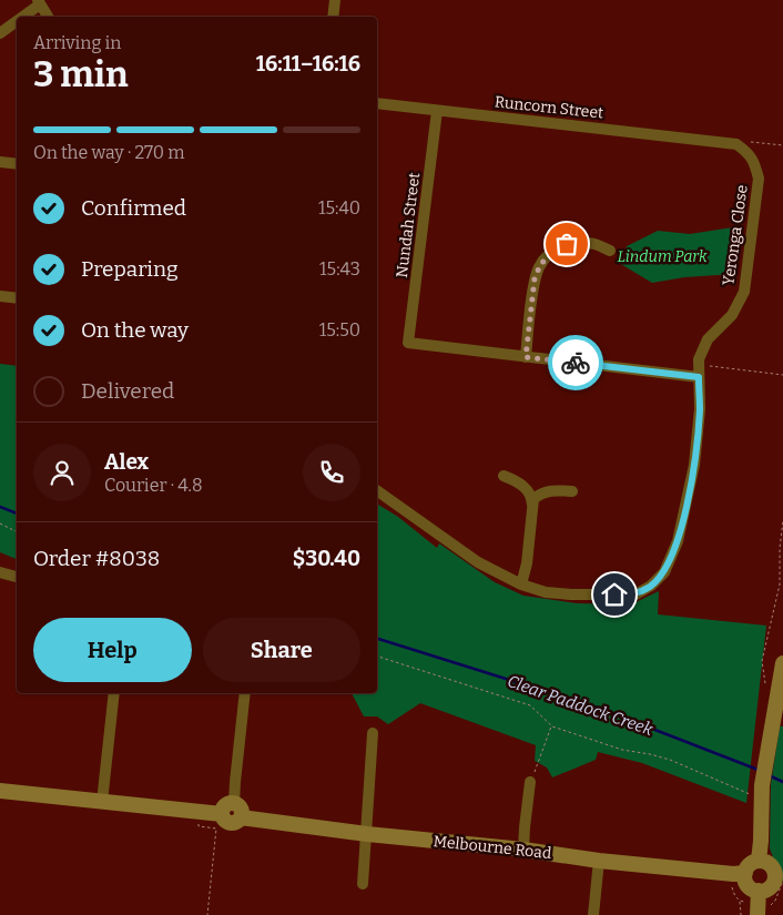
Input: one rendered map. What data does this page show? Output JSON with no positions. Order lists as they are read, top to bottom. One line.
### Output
{"streets":{"street":["Runcorn Street","Nundah Street","Yeronga Close","Melbourne Road"]},"crossings":[["Runcorn Street","Nundah Street"],["Runcorn Street","Yeronga Close"]],"water":["Clear Paddock Creek"],"parks":["Lindum Park"],"page":{"heading":["3 min","Arriving in","16:11–16:16"],"panel":["Alex","Courier · 4.8","Order #8038","$30.40"],"bar":"On the way · 270 m","list":[["Confirmed","15:40"],["Preparing","15:43"],["On the way","15:50"],"Delivered"],"buttons":["Help","Share"]}}
